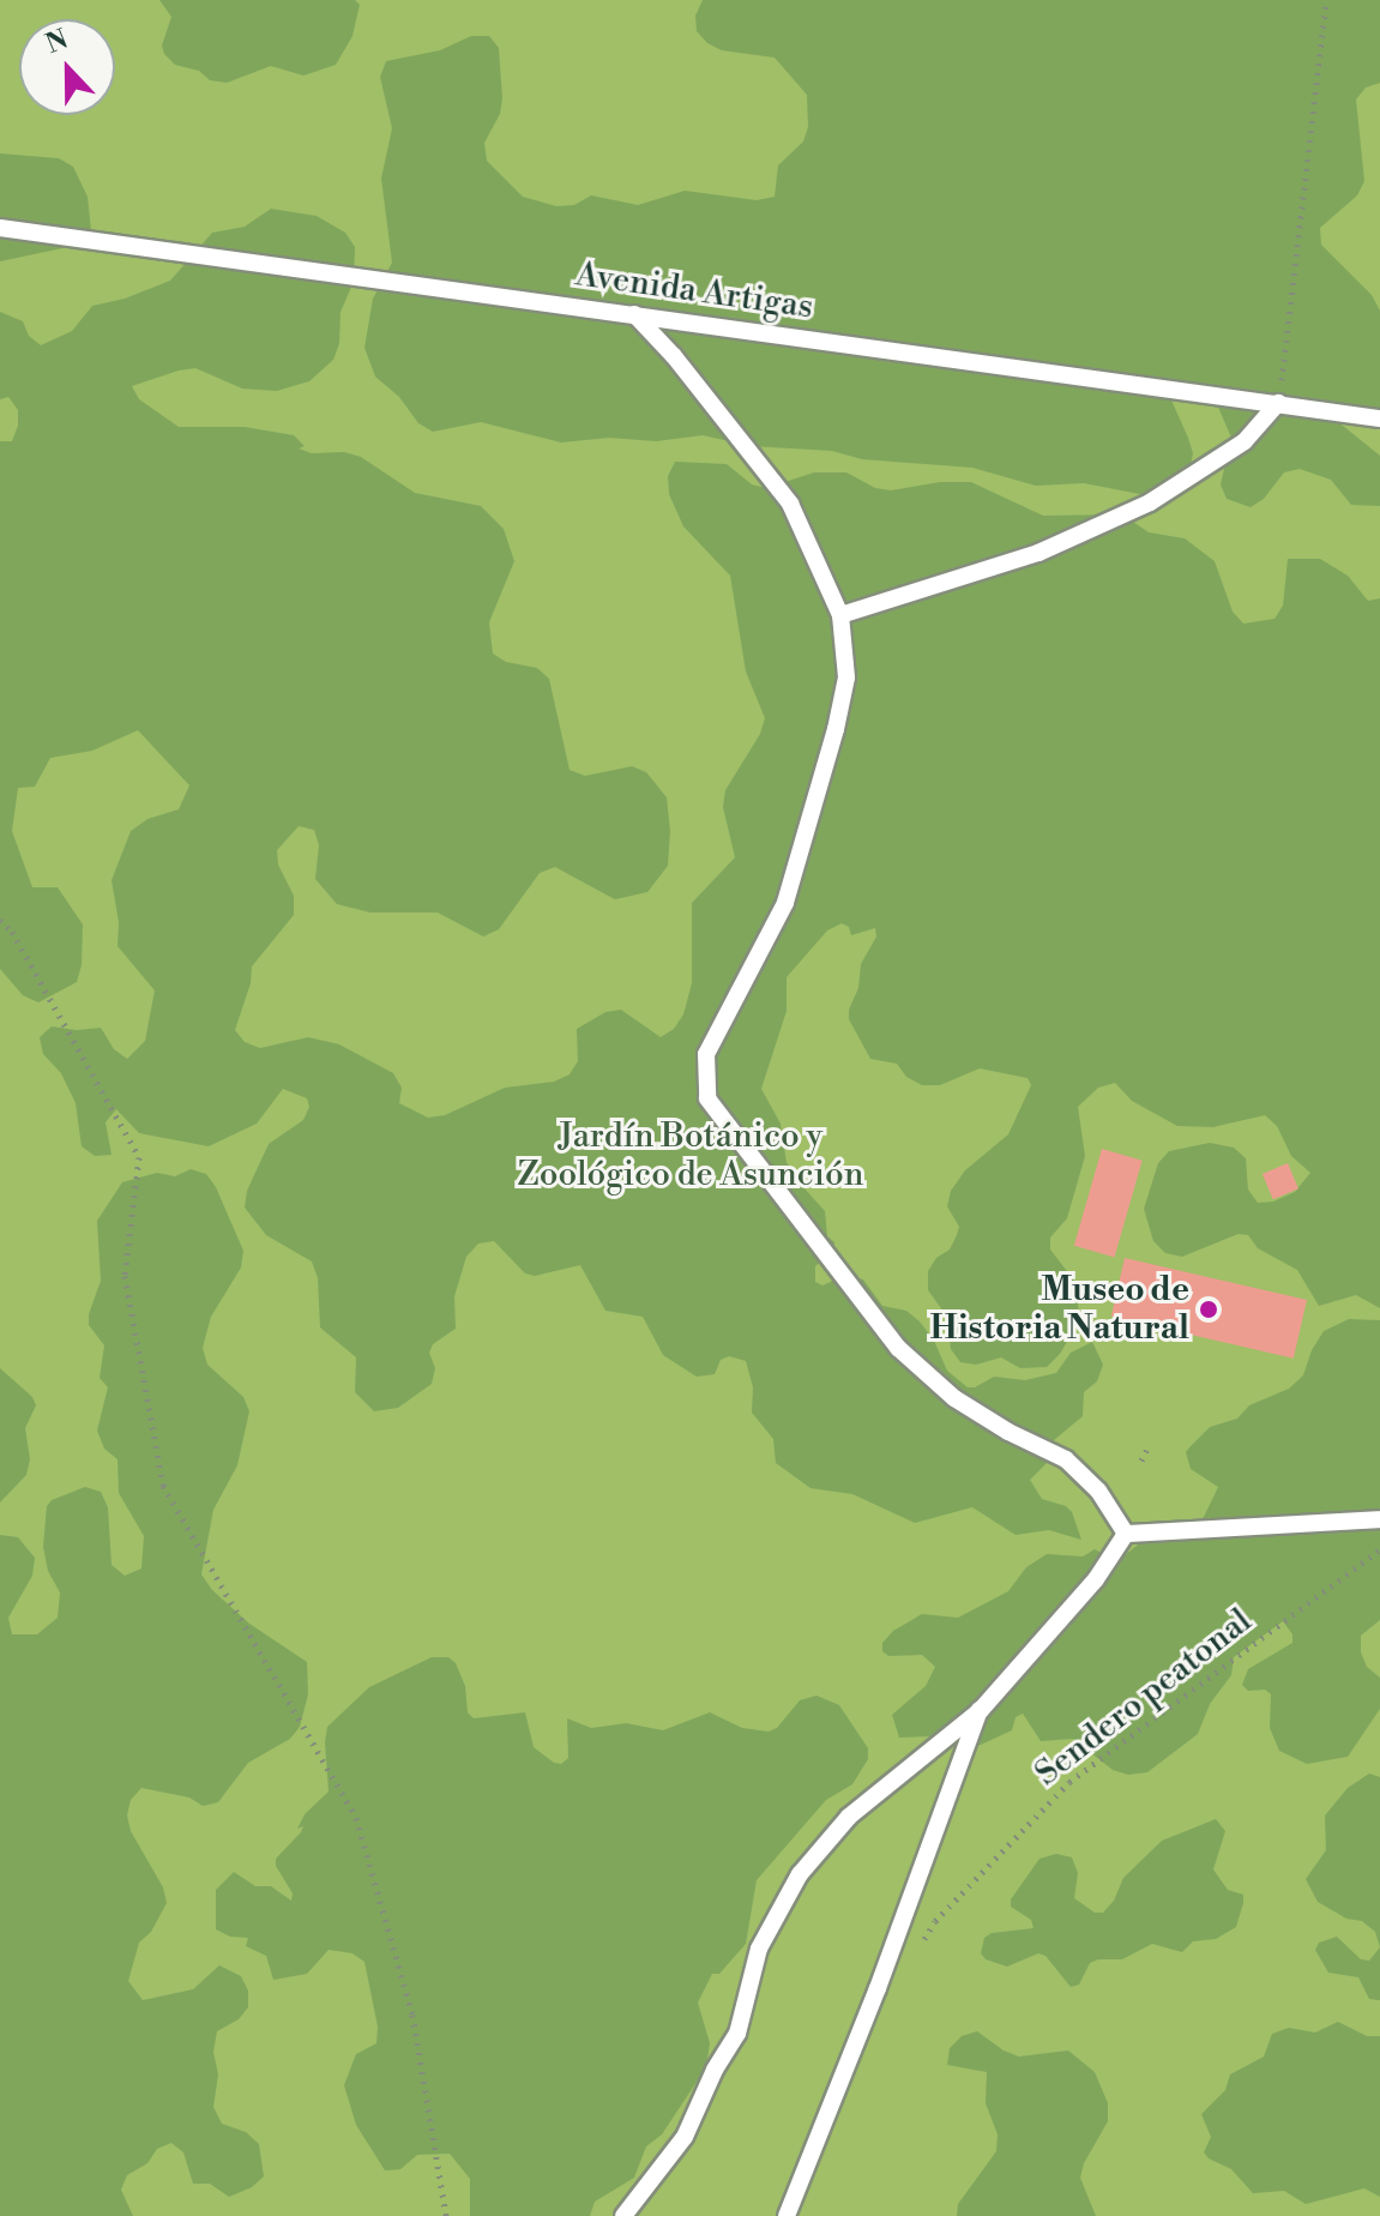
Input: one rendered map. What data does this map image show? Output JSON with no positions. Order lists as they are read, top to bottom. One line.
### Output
{"streets":{"lane":["Avenida Artigas"],"path":["Sendero peatonal"]},"parks":["Jardín Botánico y Zoológico de Asunción"],"places":["Museo de Historia Natural"],"north":"top"}
